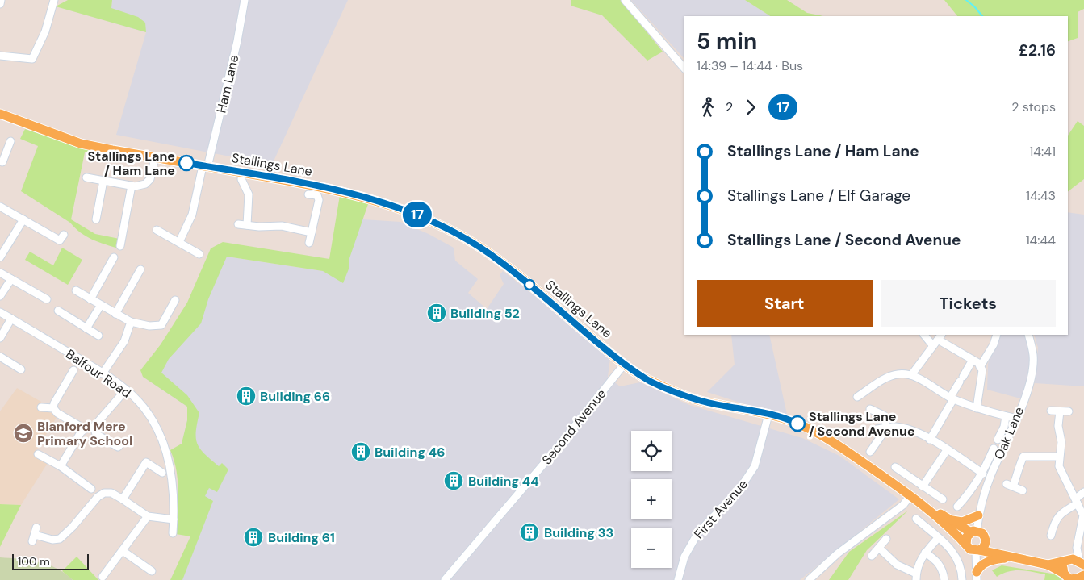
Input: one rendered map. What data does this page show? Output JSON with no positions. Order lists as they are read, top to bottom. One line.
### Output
{"streets":{"main road":["Stallings Lane"],"street":["Ham Lane","Balfour Road","Second Avenue","Oak Lane","First Avenue"]},"crossings":[["Ham Lane","Stallings Lane"],["Stallings Lane","Second Avenue"],["Stallings Lane","First Avenue"]],"places":{"other":["Stallings Lane / Ham Lane","Stallings Lane / Second Avenue"],"building":["Building 52","Building 66","Building 46","Building 44","Building 33","Building 61"],"school or university":["Blanford Mere Primary School"]},"lines":["bus line 17"],"scale_bar":"100 m","page":{"on_map":"17","heading":["5 min","14:39 – 14:44 · Bus","£2.16"],"legs":["2","17","2 stops"],"list":[{"name":"Stallings Lane / Ham Lane","value":"14:41"},{"name":"Stallings Lane / Elf Garage","value":"14:43"},{"name":"Stallings Lane / Second Avenue","value":"14:44"}],"buttons":["Start","Tickets"],"map_buttons":["+","−"],"scale":"100 m"}}
